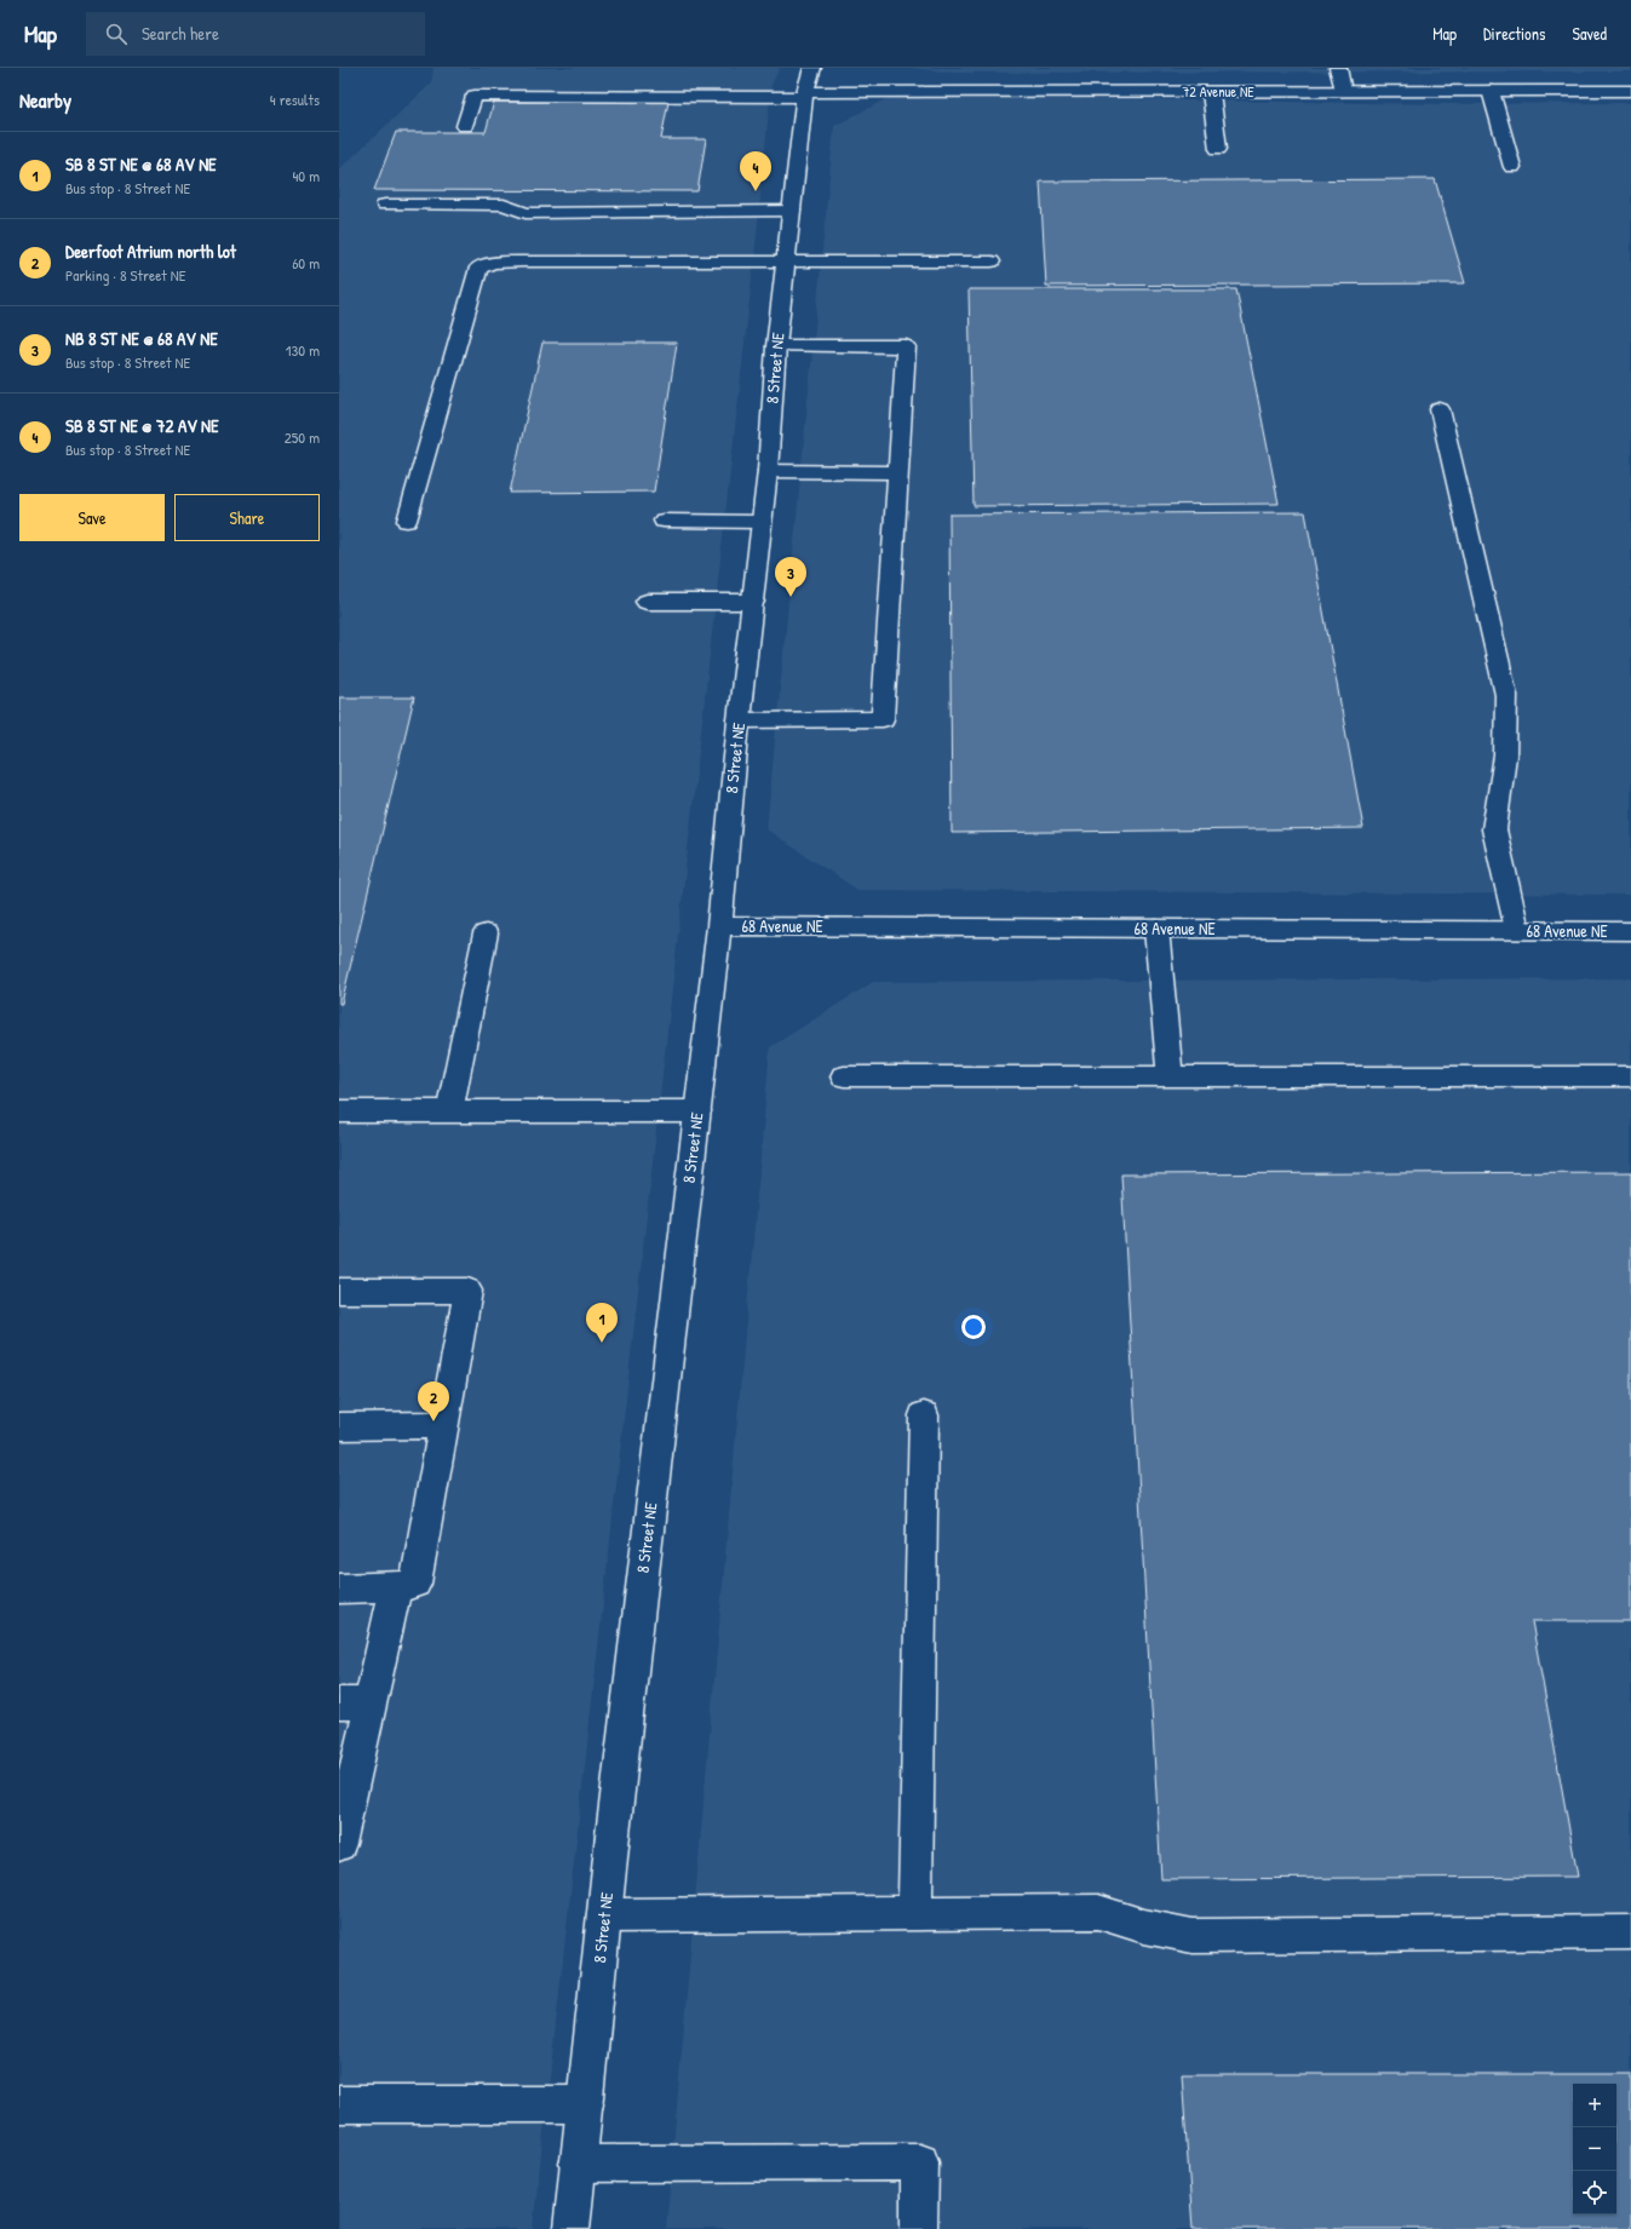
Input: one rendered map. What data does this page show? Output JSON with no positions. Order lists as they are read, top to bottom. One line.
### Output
{"streets":{"street":["72 Avenue NE","8 Street NE","68 Avenue NE"]},"crossings":[["72 Avenue NE","8 Street NE"],["8 Street NE","68 Avenue NE"]],"page":{"header":"Map","search":"Search here","nav":["Map","Directions","Saved"],"heading":["Nearby","4 results"],"list":[{"mark":"1","name":"SB 8 ST NE @ 68 AV NE","note":"Bus stop · 8 Street NE","value":"40 m"},{"mark":"2","name":"Deerfoot Atrium north lot","note":"Parking · 8 Street NE","value":"60 m"},{"mark":"3","name":"NB 8 ST NE @ 68 AV NE","note":"Bus stop · 8 Street NE","value":"130 m"},{"mark":"4","name":"SB 8 ST NE @ 72 AV NE","note":"Bus stop · 8 Street NE","value":"250 m"}],"pins":["4","3","1","2"],"buttons":["Save","Share"],"map_buttons":["+","−"]}}
